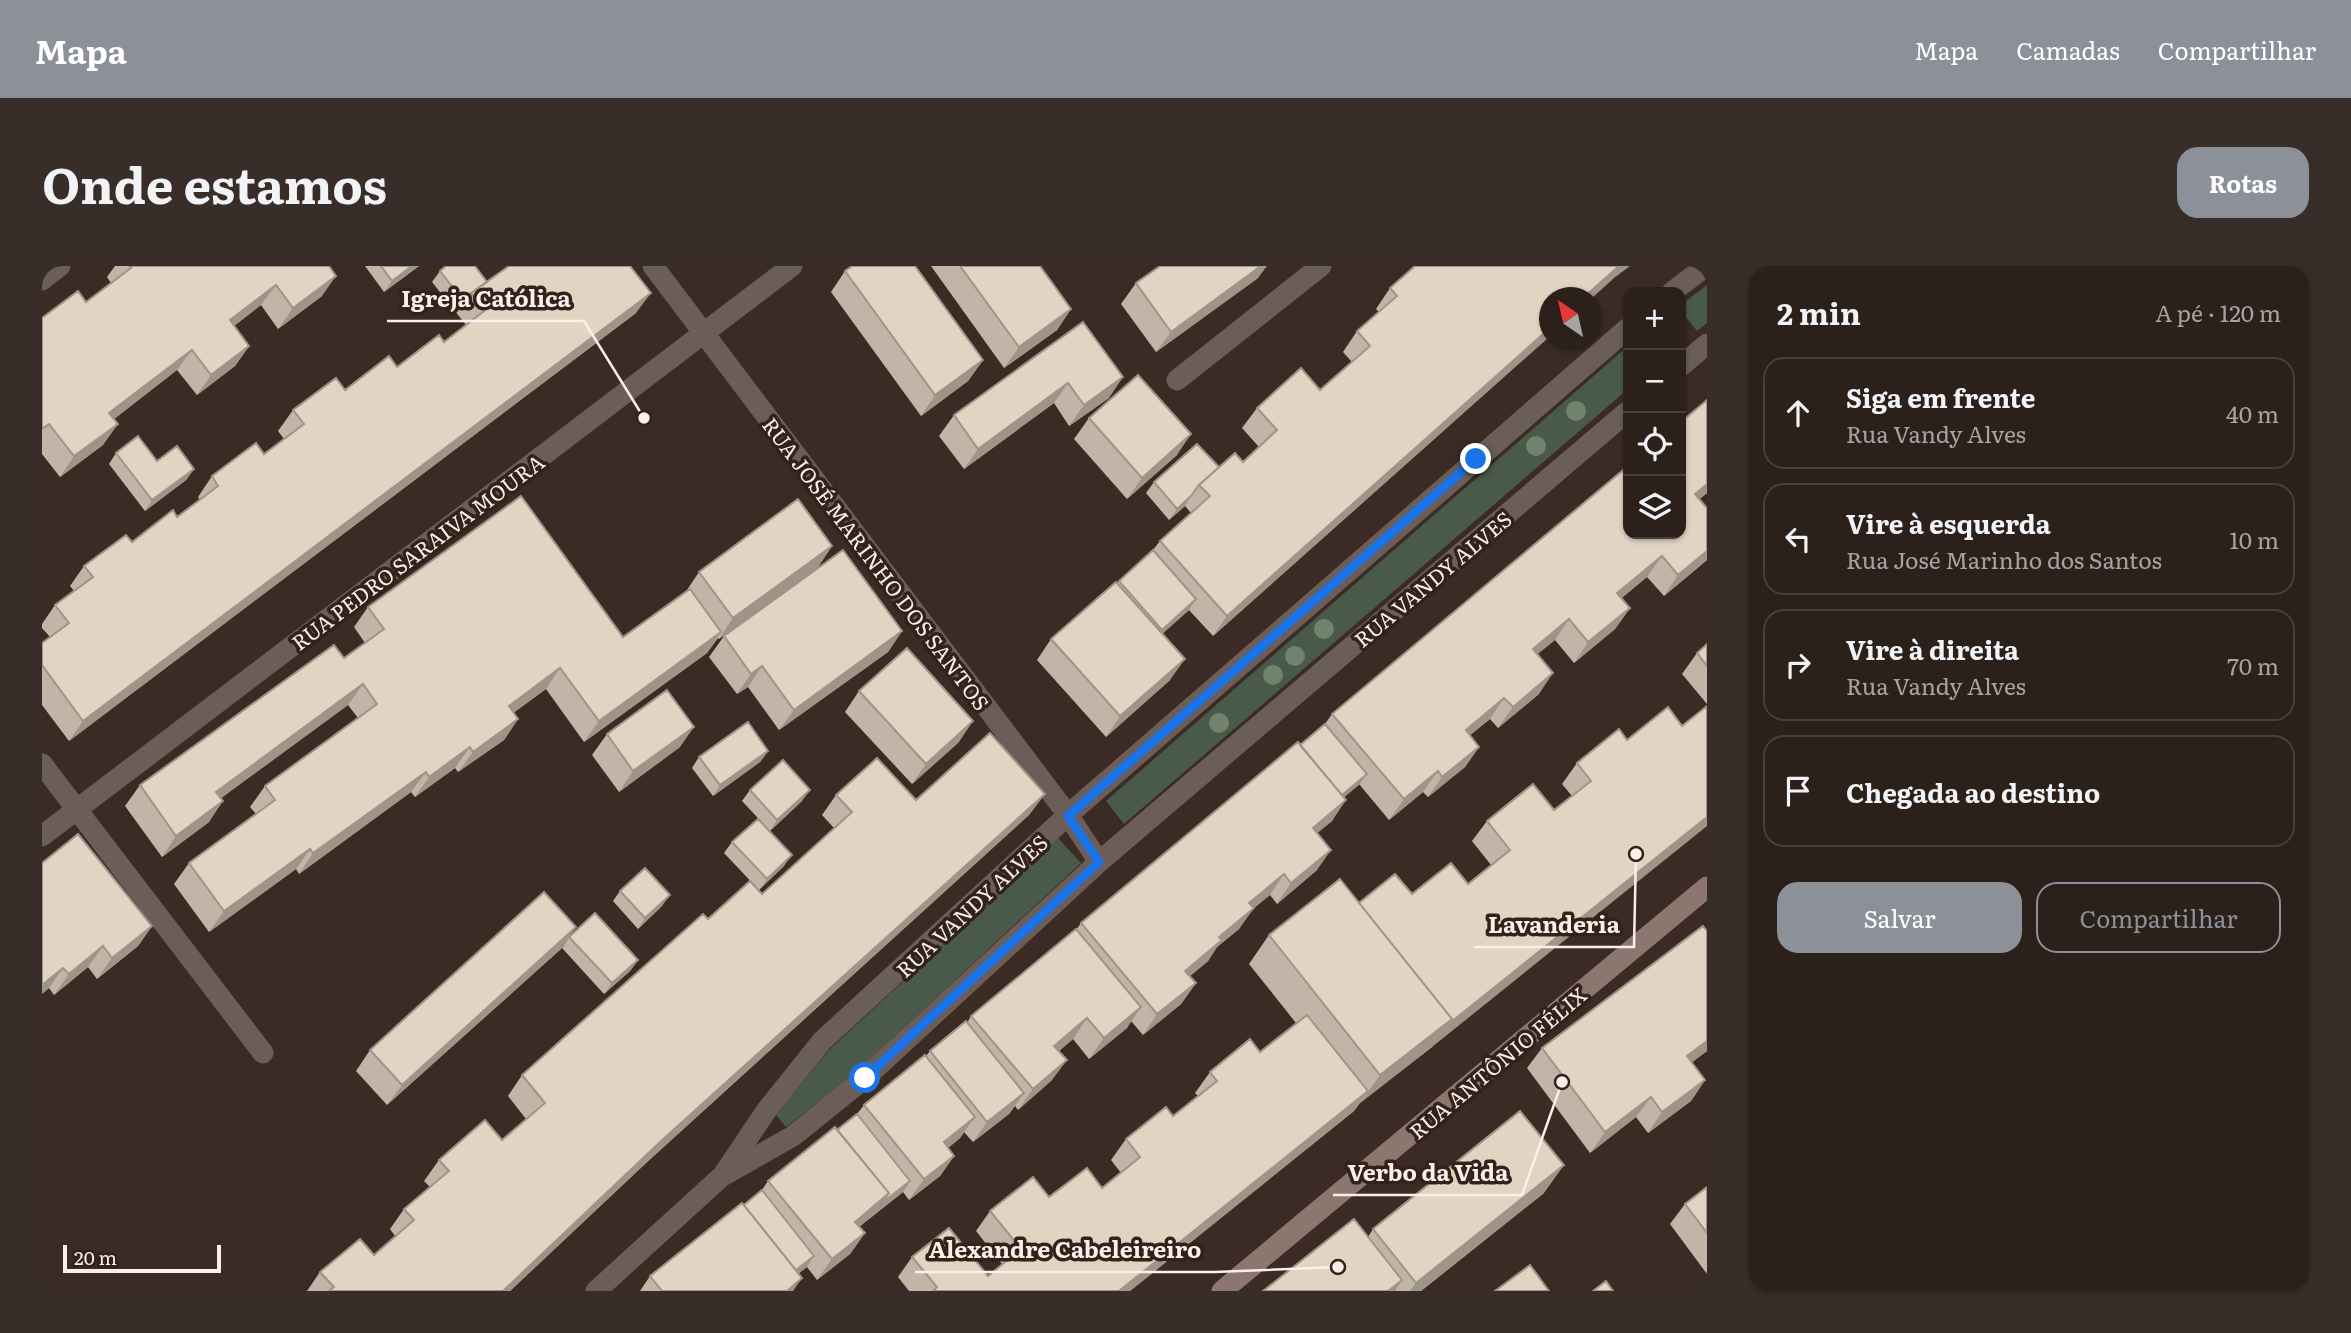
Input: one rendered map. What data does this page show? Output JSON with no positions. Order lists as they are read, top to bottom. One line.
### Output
{"streets":{"main road":["RUA ANTÔNIO FÉLIX"],"street":["RUA PEDRO SARAIVA MOURA","RUA JOSÉ MARINHO DOS SANTOS","RUA VANDY ALVES"]},"crossings":[["RUA PEDRO SARAIVA MOURA","RUA JOSÉ MARINHO DOS SANTOS"],["RUA JOSÉ MARINHO DOS SANTOS","RUA VANDY ALVES"]],"places":["Igreja Católica","Lavanderia","Verbo da Vida","Alexandre Cabeleireiro"],"scale_bar":"20 m","north":"top left","page":{"header":"Mapa","nav":["Mapa","Camadas","Compartilhar"],"title":"Onde estamos","buttons":["Rotas",["Salvar","Compartilhar"]],"heading":["2 min","A pé · 120 m"],"map_buttons":["+","−"],"list":[["Siga em frente","Rua Vandy Alves","40 m"],["Vire à esquerda","Rua José Marinho dos Santos","10 m"],["Vire à direita","Rua Vandy Alves","70 m"],"Chegada ao destino"],"scale":"20 m"}}
